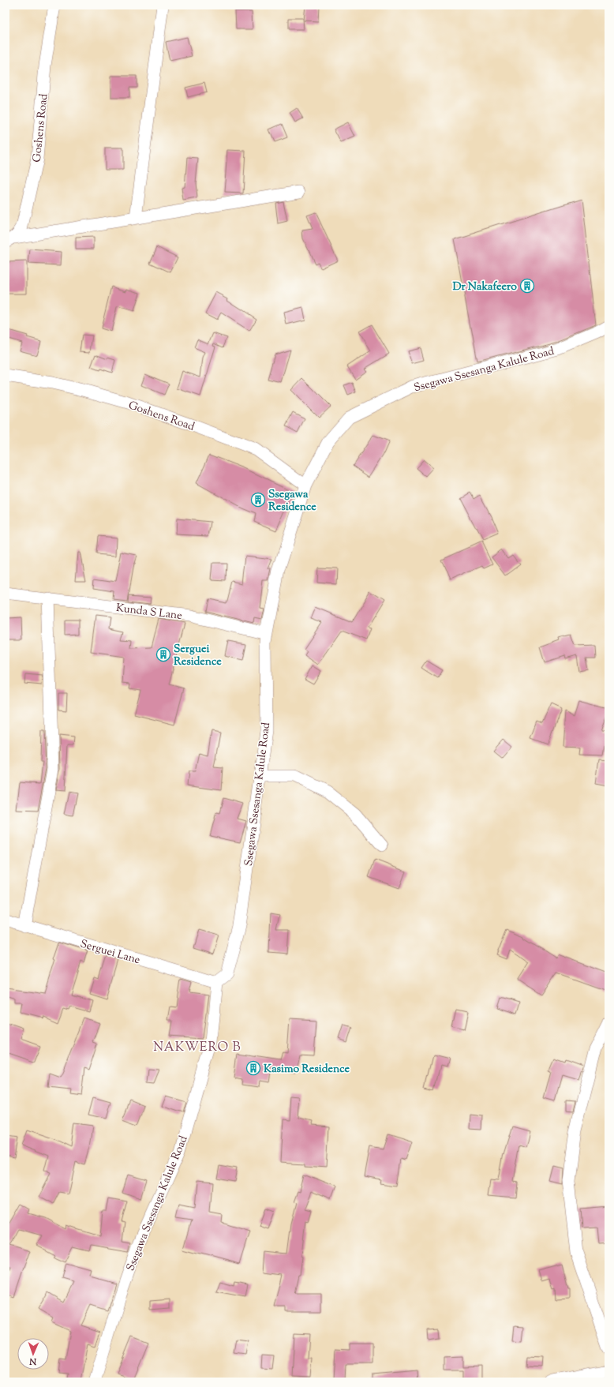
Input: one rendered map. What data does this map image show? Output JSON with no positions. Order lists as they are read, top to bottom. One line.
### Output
{"streets":{"street":["Goshens Road","Ssegawa Ssesanga Kalule Road","Kunda S Lane","Serguei Lane"]},"crossings":[["Goshens Road","Ssegawa Ssesanga Kalule Road"],["Ssegawa Ssesanga Kalule Road","Kunda S Lane"],["Ssegawa Ssesanga Kalule Road","Serguei Lane"]],"districts":["NAKWERO B"],"places":{"building":["Dr Nakafeero","Ssegawa Residence","Serguei Residence","Kasimo Residence"]},"north":"bottom"}
